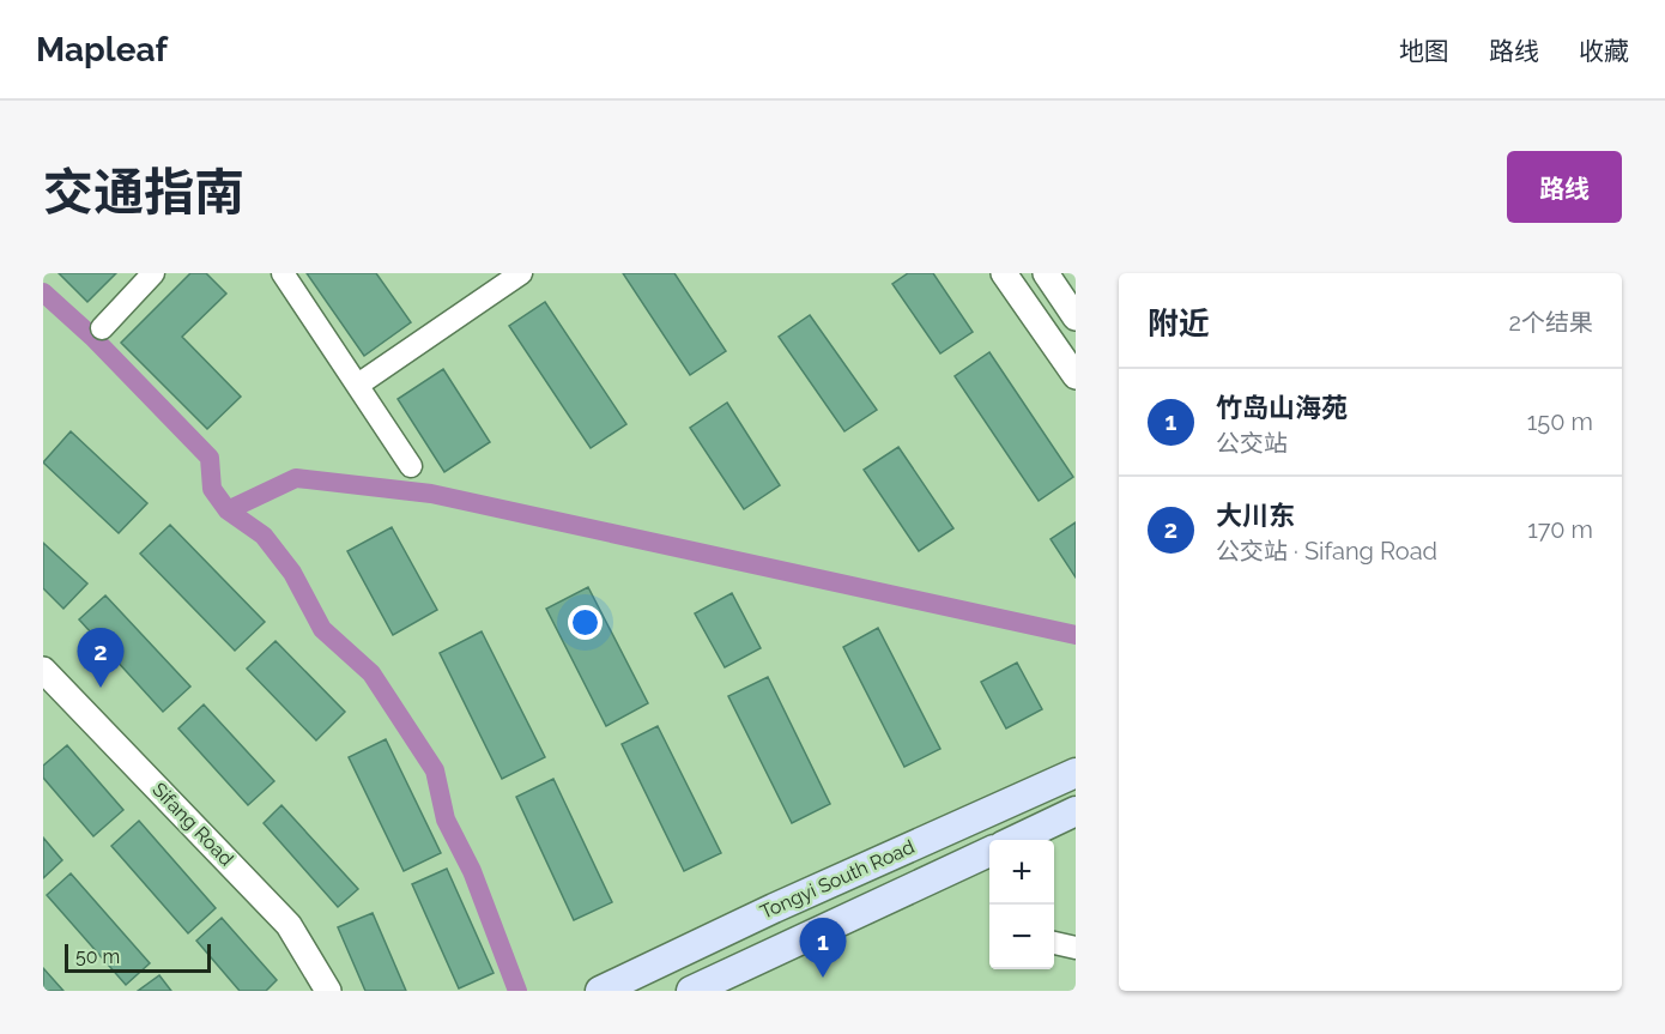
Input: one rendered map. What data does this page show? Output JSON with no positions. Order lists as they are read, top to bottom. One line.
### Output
{"streets":{"main road":["Tongyi South Road"],"street":["Sifang Road"]},"scale_bar":"50 m","page":{"header":"Mapleaf","nav":["地图","路线","收藏"],"title":"交通指南","buttons":"路线","heading":["附近","2个结果"],"list":[{"mark":"1","name":"竹岛山海苑","note":"公交站","value":"150 m"},{"mark":"2","name":"大川东","note":"公交站 · Sifang Road","value":"170 m"}],"pins":["2","1"],"map_buttons":["+","−"],"scale":"50 m"}}
